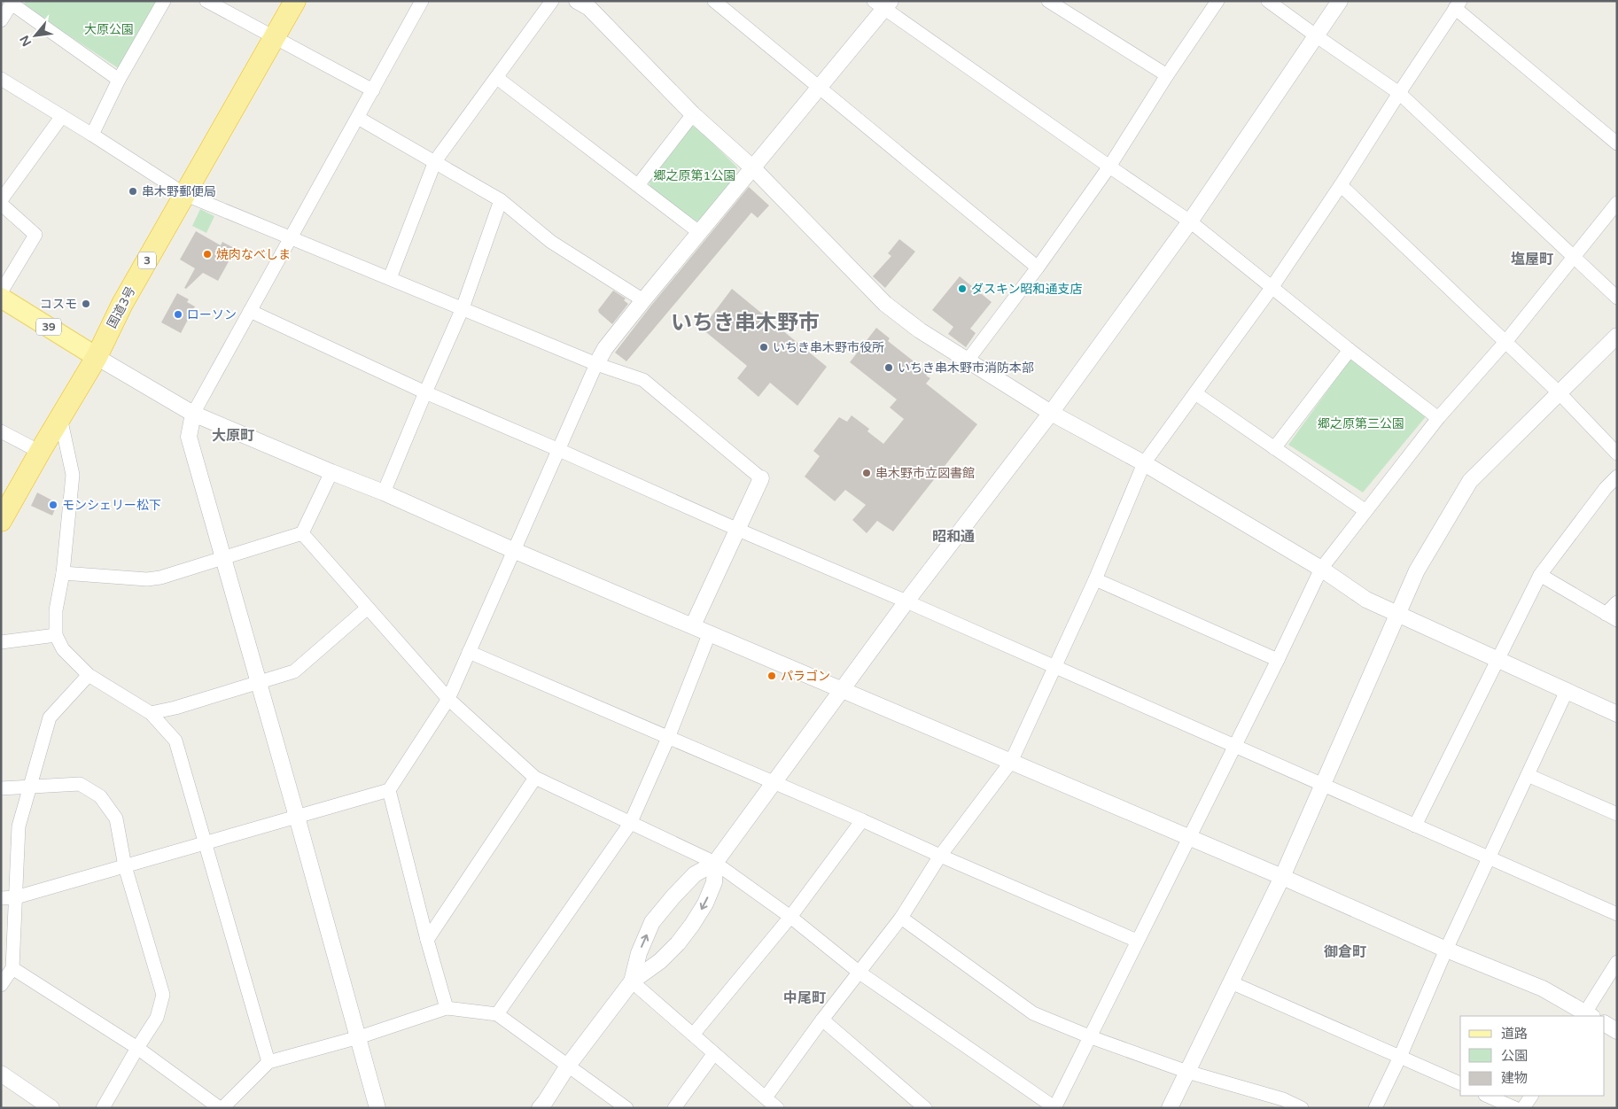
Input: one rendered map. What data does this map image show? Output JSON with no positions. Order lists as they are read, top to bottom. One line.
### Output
{"streets":{"highway":["3","国道3号"],"main road":["39"]},"crossings":[["国道3号","39"]],"districts":["塩屋町","いちき串木野市","大原町","昭和通","御倉町","中尾町"],"parks":["大原公園","郷之原第1公園","郷之原第三公園"],"places":["串木野郵便局","焼肉なべしま","ダスキン昭和通支店","コスモ","ローソン","いちき串木野市役所","いちき串木野市消防本部","串木野市立図書館","モンシェリー松下","パラゴン"],"legend":["道路","公園","建物"],"north":"bottom left"}
